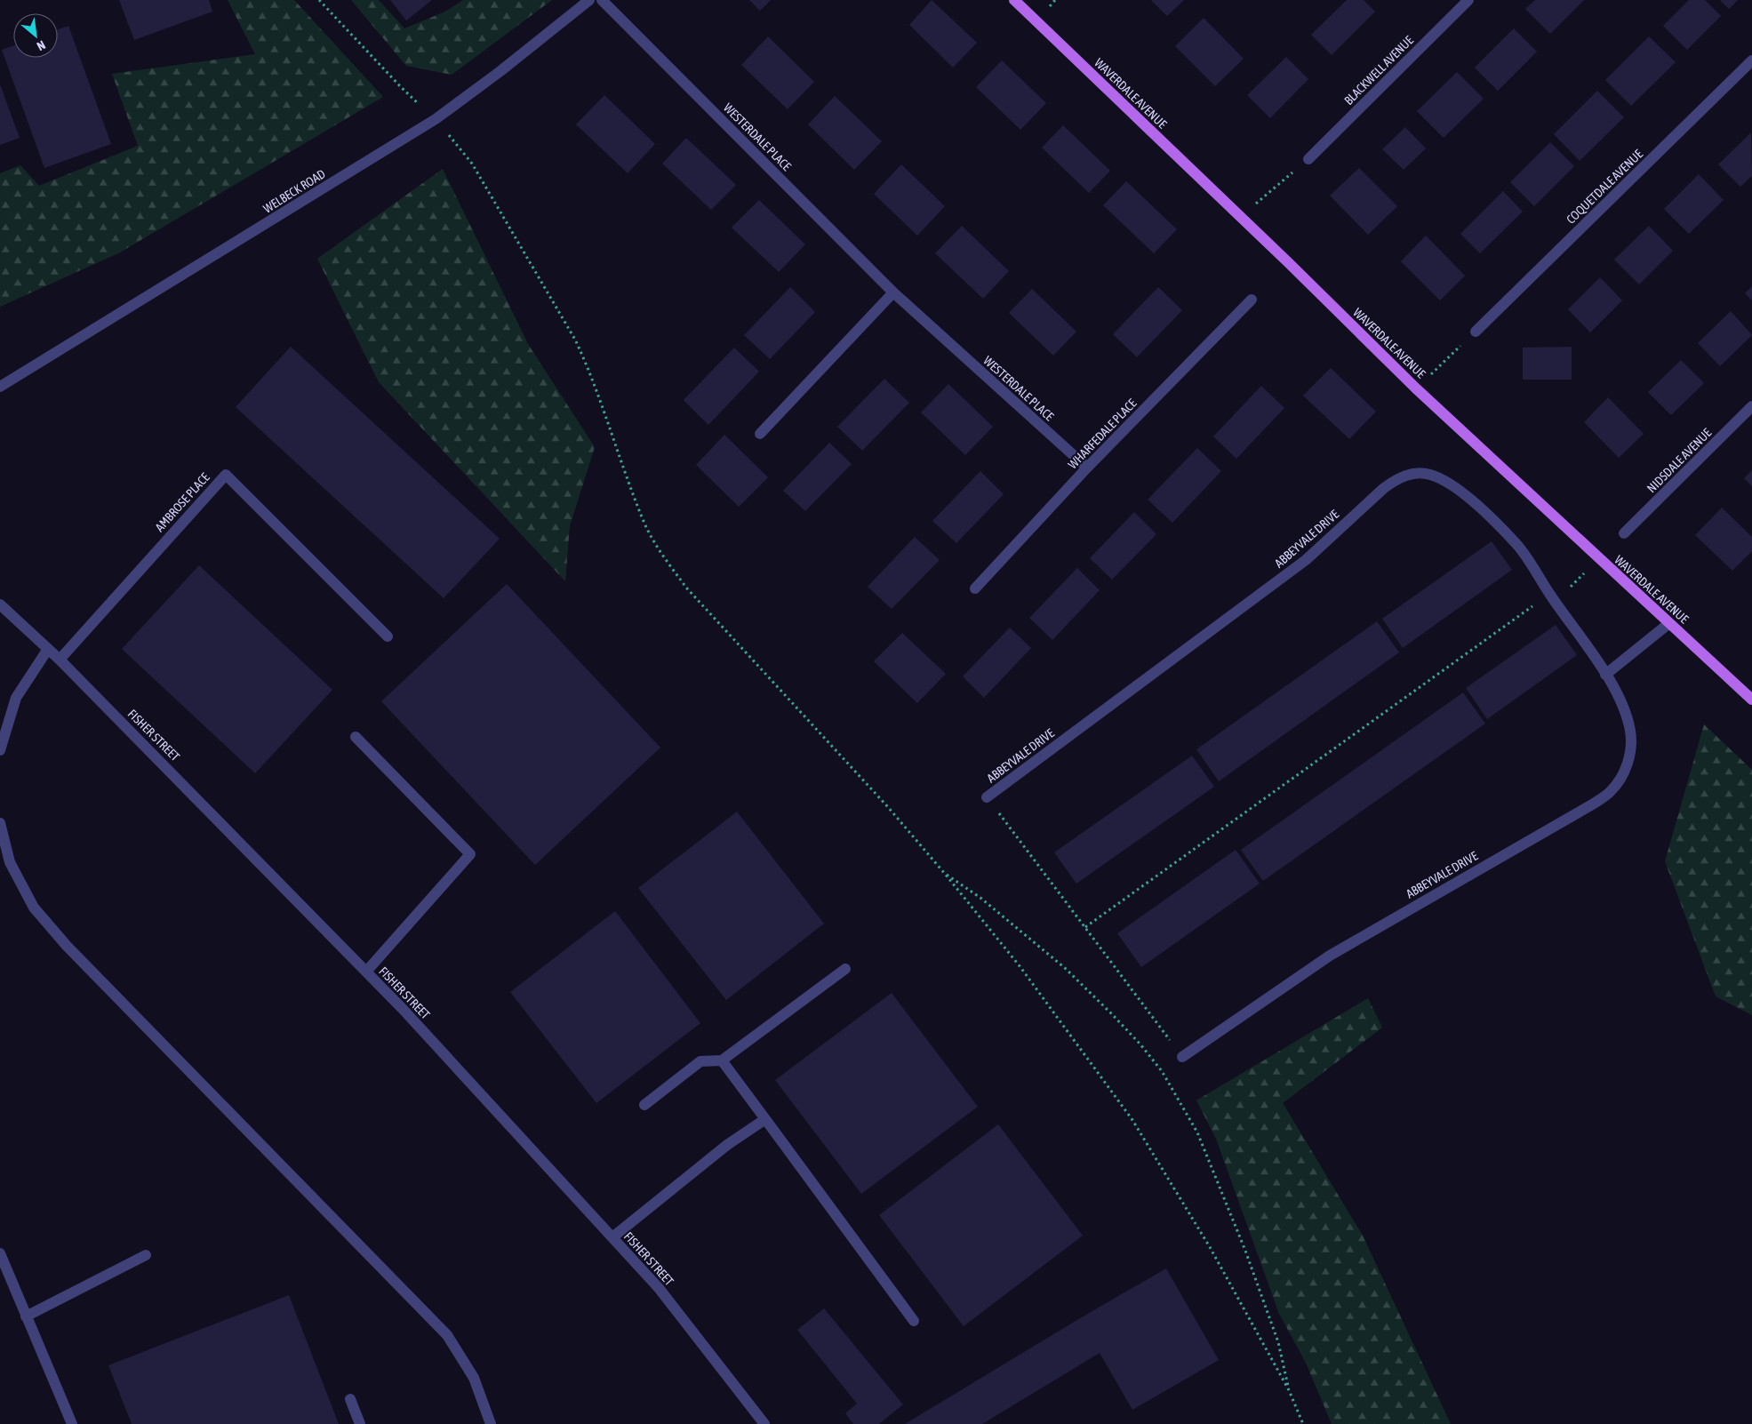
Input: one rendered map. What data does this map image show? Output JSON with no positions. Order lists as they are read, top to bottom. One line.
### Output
{"streets":{"main road":["WAVERDALE AVENUE"],"street":["BLACKWELL AVENUE","WESTERDALE PLACE","COQUETDALE AVENUE","WELBECK ROAD","WHARFEDALE PLACE","NIDSDALE AVENUE","AMBROSE PLACE","ABBEYVALE DRIVE","FISHER STREET"]},"crossings":[["WESTERDALE PLACE","WHARFEDALE PLACE"],["AMBROSE PLACE","FISHER STREET"]],"north":"bottom right"}
